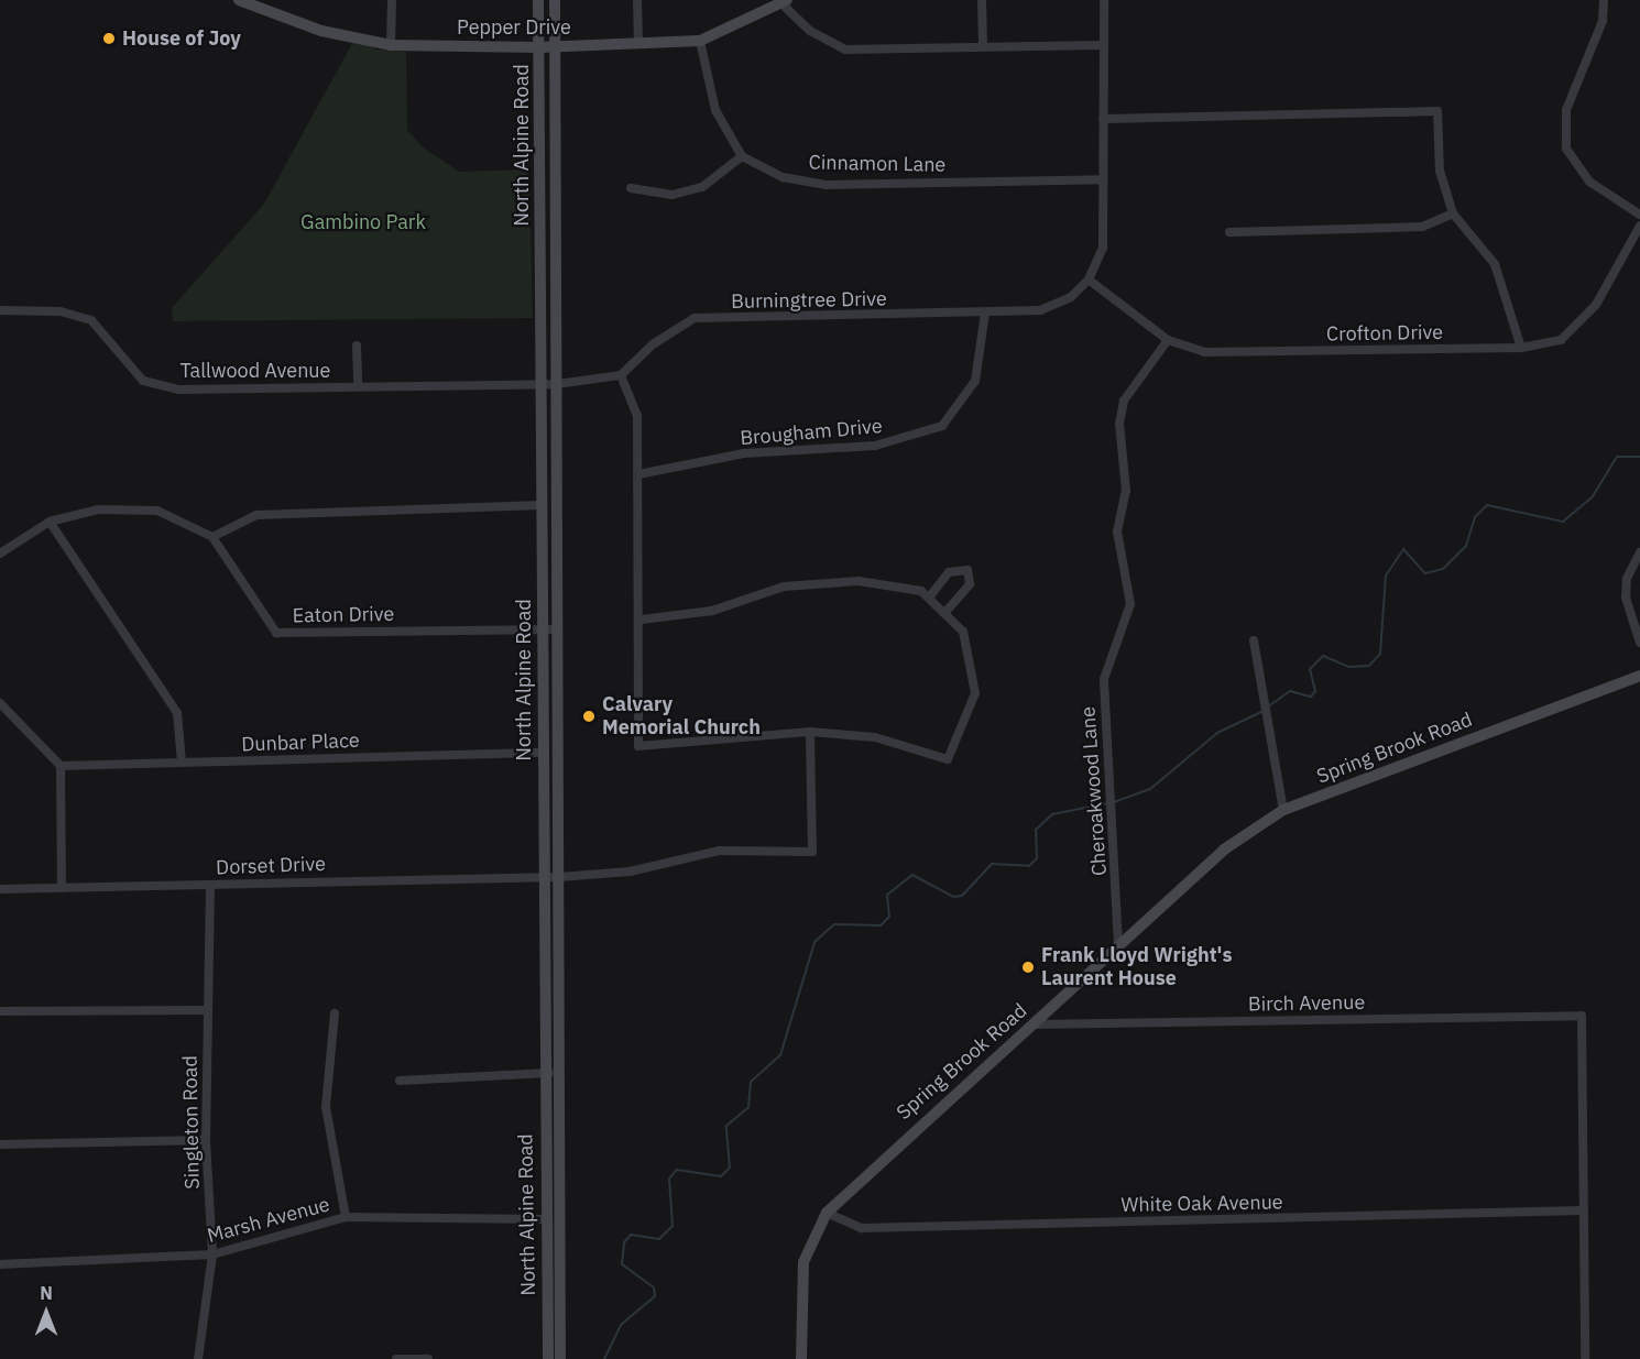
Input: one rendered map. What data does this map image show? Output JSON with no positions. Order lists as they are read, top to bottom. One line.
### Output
{"streets":{"main road":["Pepper Drive","North Alpine Road","Spring Brook Road"],"street":["Cinnamon Lane","Burningtree Drive","Crofton Drive","Tallwood Avenue","Brougham Drive","Eaton Drive","Dunbar Place","Cheroakwood Lane","Dorset Drive","Birch Avenue","Singleton Road","White Oak Avenue","Marsh Avenue"]},"crossings":[["Pepper Drive","North Alpine Road"],["North Alpine Road","Tallwood Avenue"],["North Alpine Road","Eaton Drive"],["North Alpine Road","Dunbar Place"],["North Alpine Road","Dorset Drive"],["North Alpine Road","Marsh Avenue"],["Burningtree Drive","Crofton Drive"],["Burningtree Drive","Brougham Drive"],["Crofton Drive","Cheroakwood Lane"],["Spring Brook Road","Cheroakwood Lane"],["Spring Brook Road","Birch Avenue"],["Spring Brook Road","White Oak Avenue"],["Dorset Drive","Singleton Road"],["Birch Avenue","White Oak Avenue"],["Singleton Road","Marsh Avenue"]],"parks":["Gambino Park"],"places":["House of Joy","Calvary Memorial Church","Frank Lloyd Wright's Laurent House"],"north":"top"}
